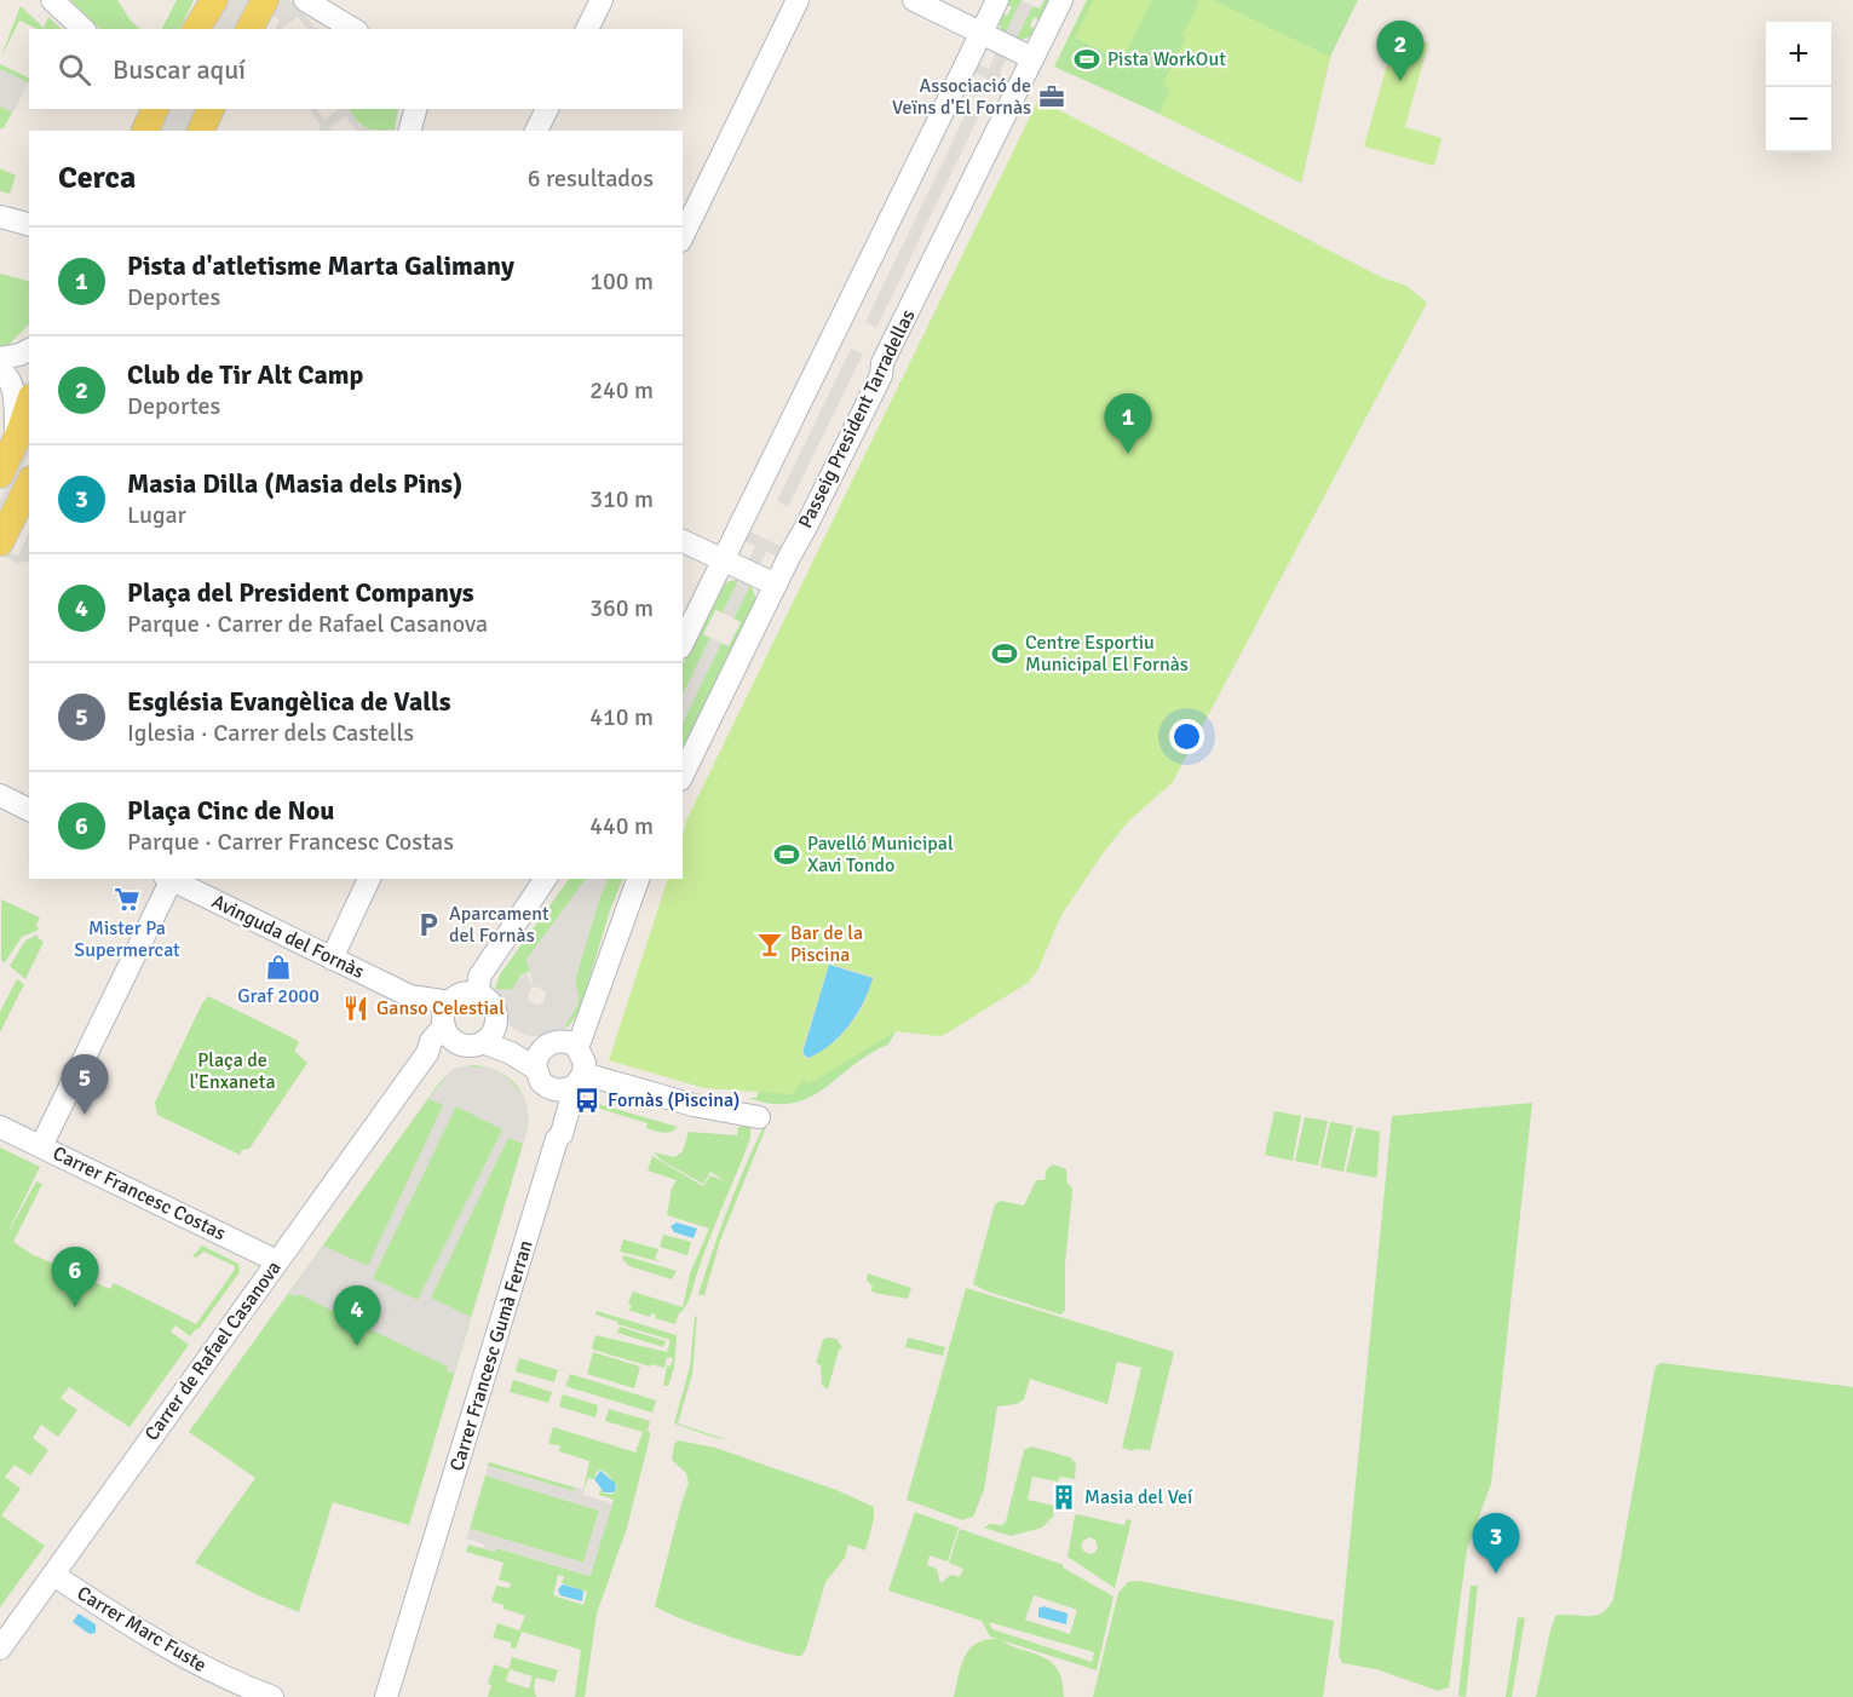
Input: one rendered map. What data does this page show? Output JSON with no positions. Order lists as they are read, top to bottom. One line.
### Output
{"streets":{"street":["Passeig President Tarradellas","Avinguda del Fornàs","Carrer Francesc Costas","Carrer de Rafael Casanova","Carrer Francesc Gumà Ferran","Carrer Marc Fuste"]},"crossings":[["Carrer Francesc Costas","Carrer de Rafael Casanova"],["Carrer de Rafael Casanova","Carrer Marc Fuste"]],"parks":["Plaça de l'Enxaneta"],"places":{"sports":["Pista WorkOut","Centre Esportiu Municipal El Fornàs","Pavelló Municipal Xavi Tondo"],"office":["Associació de Veïns d'El Fornàs"],"supermarket":["Mister Pa Supermercat"],"parking":["Aparcament del Fornàs"],"bar":["Bar de la Piscina"],"shop":["Graf 2000"],"restaurant":["Ganso Celestial"],"bus stop":["Fornàs (Piscina)"],"building":["Masia del Veí"]},"page":{"pins":["2","1","5","6","4","3"],"map_buttons":["+","−"],"search":"Buscar aquí","heading":["Cerca","6 resultados"],"list":[{"mark":"1","name":"Pista d'atletisme Marta Galimany","note":"Deportes","value":"100 m"},{"mark":"2","name":"Club de Tir Alt Camp","note":"Deportes","value":"240 m"},{"mark":"3","name":"Masia Dilla (Masia dels Pins)","note":"Lugar","value":"310 m"},{"mark":"4","name":"Plaça del President Companys","note":"Parque · Carrer de Rafael Casanova","value":"360 m"},{"mark":"5","name":"Església Evangèlica de Valls","note":"Iglesia · Carrer dels Castells","value":"410 m"},{"mark":"6","name":"Plaça Cinc de Nou","note":"Parque · Carrer Francesc Costas","value":"440 m"}]}}
